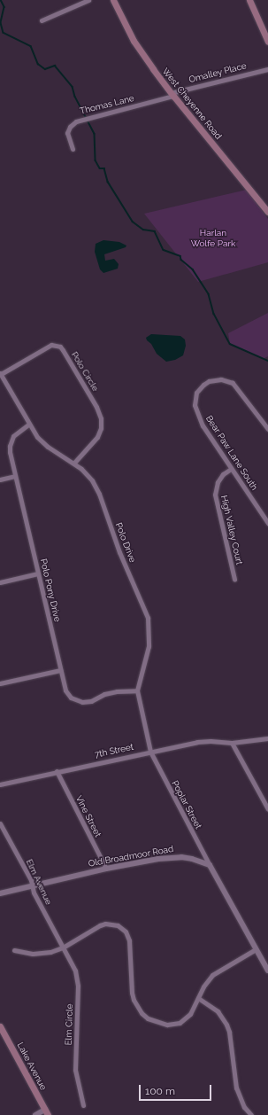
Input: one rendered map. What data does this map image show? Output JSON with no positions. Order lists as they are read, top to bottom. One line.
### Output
{"streets":{"main road":["West Cheyenne Road","Lake Avenue"],"street":["Omalley Place","Thomas Lane","Polo Circle","Bear Paw Lane South","High Valley Court","Polo Drive","Polo Pony Drive","7th Street","Poplar Street","Vine Street","Old Broadmoor Road","Elm Avenue","Elm Circle"]},"crossings":[["Omalley Place","West Cheyenne Road"],["Omalley Place","Thomas Lane"],["West Cheyenne Road","Thomas Lane"],["Polo Circle","Polo Drive"],["Bear Paw Lane South","High Valley Court"],["Polo Drive","Polo Pony Drive"],["Polo Drive","7th Street"],["Polo Drive","Poplar Street"],["7th Street","Poplar Street"],["7th Street","Vine Street"],["Poplar Street","Old Broadmoor Road"],["Vine Street","Old Broadmoor Road"],["Old Broadmoor Road","Elm Avenue"],["Elm Avenue","Elm Circle"]],"parks":["Harlan Wolfe Park"],"scale_bar":"100 m"}
